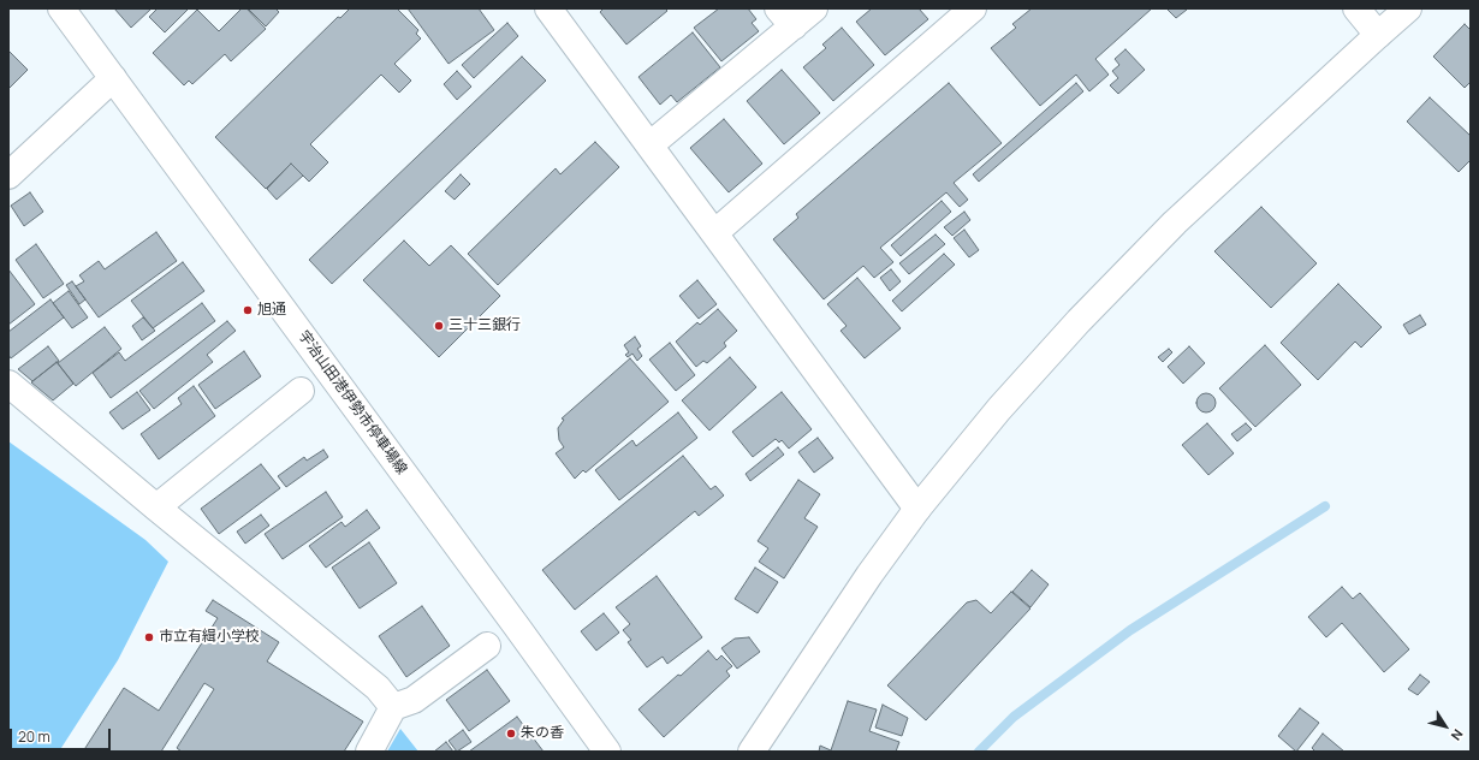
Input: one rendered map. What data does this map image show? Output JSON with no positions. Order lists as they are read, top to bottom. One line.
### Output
{"streets":{"street":["宇治山田港伊勢市停車場線"]},"places":["旭通","三十三銀行","市立有緝小学校","朱の香"],"scale_bar":"20 m","north":"bottom right"}
